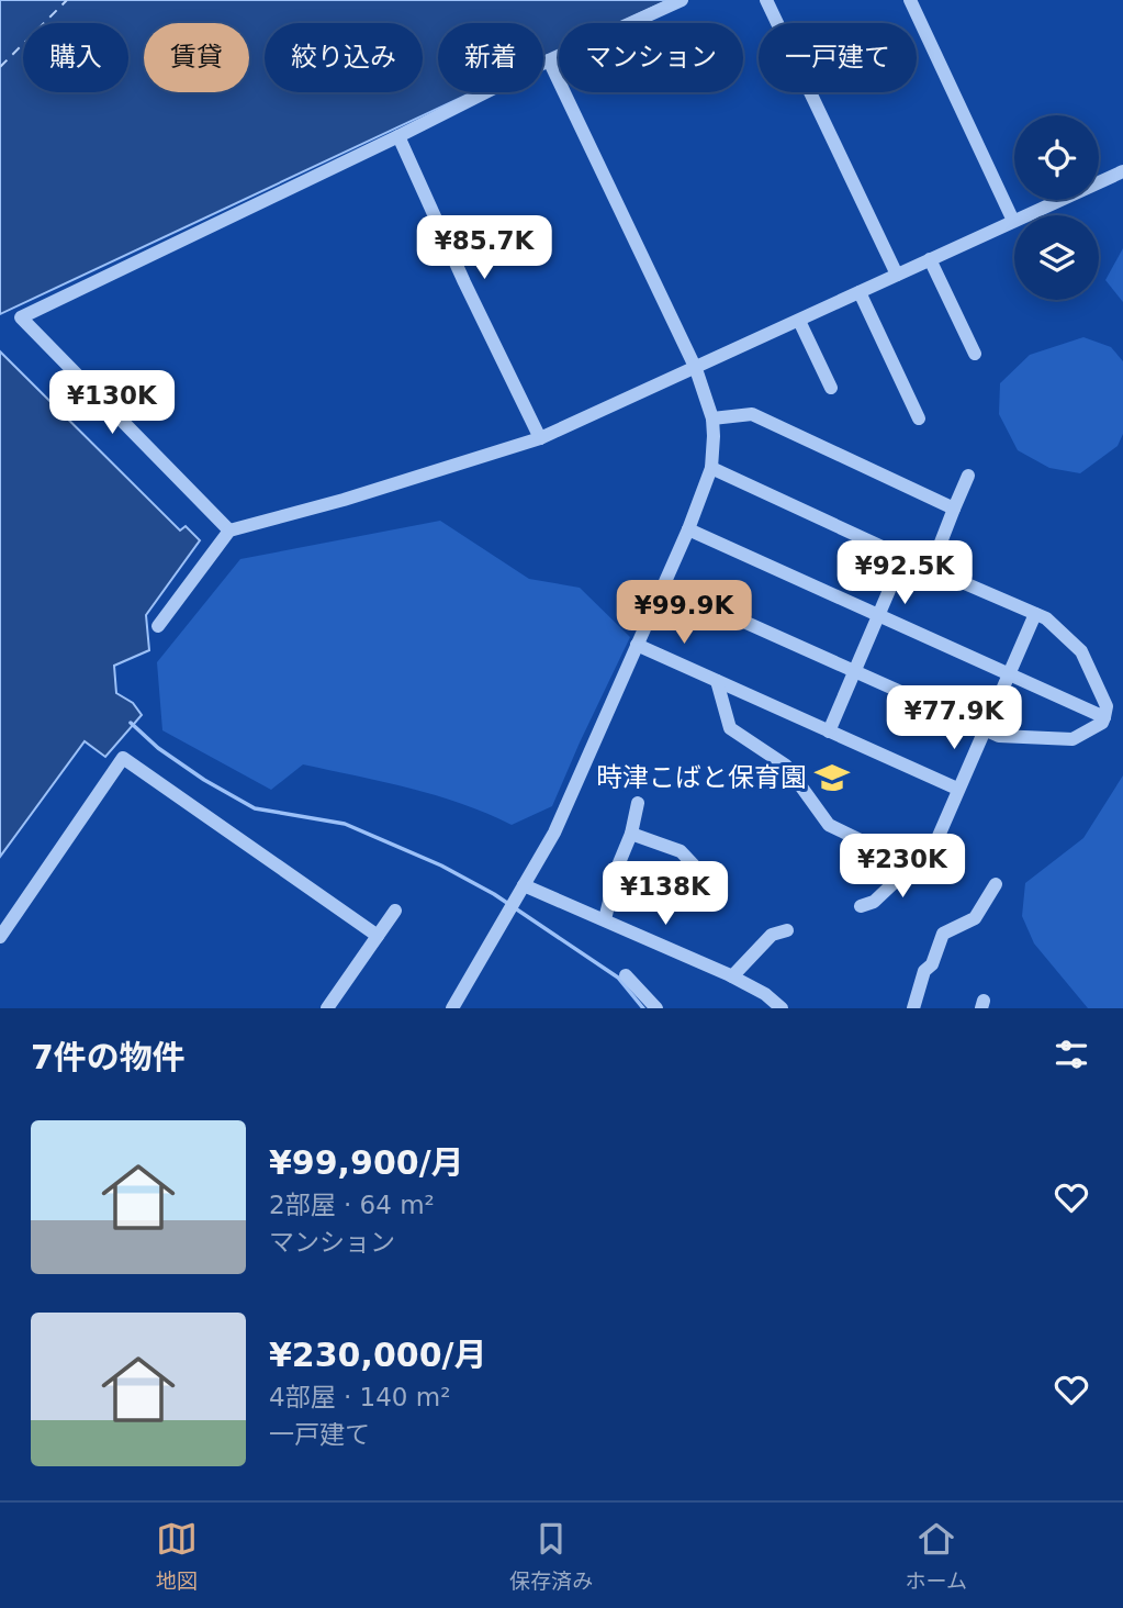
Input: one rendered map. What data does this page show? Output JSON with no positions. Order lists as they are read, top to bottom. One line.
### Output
{"places":{"school or university":["時津こばと保育園"]},"page":{"chip":["購入","賃貸","絞り込み","新着","マンション","一戸建て"],"price":["¥85.7K","¥130K","¥92.5K","¥99.9K","¥77.9K","¥230K","¥138K"],"heading":"7件の物件","list":[{"name":"¥99,900/月","note":"2部屋 · 64 m² · マンション"},{"name":"¥230,000/月","note":"4部屋 · 140 m² · 一戸建て"}],"tabs":["地図","保存済み","ホーム"]}}
